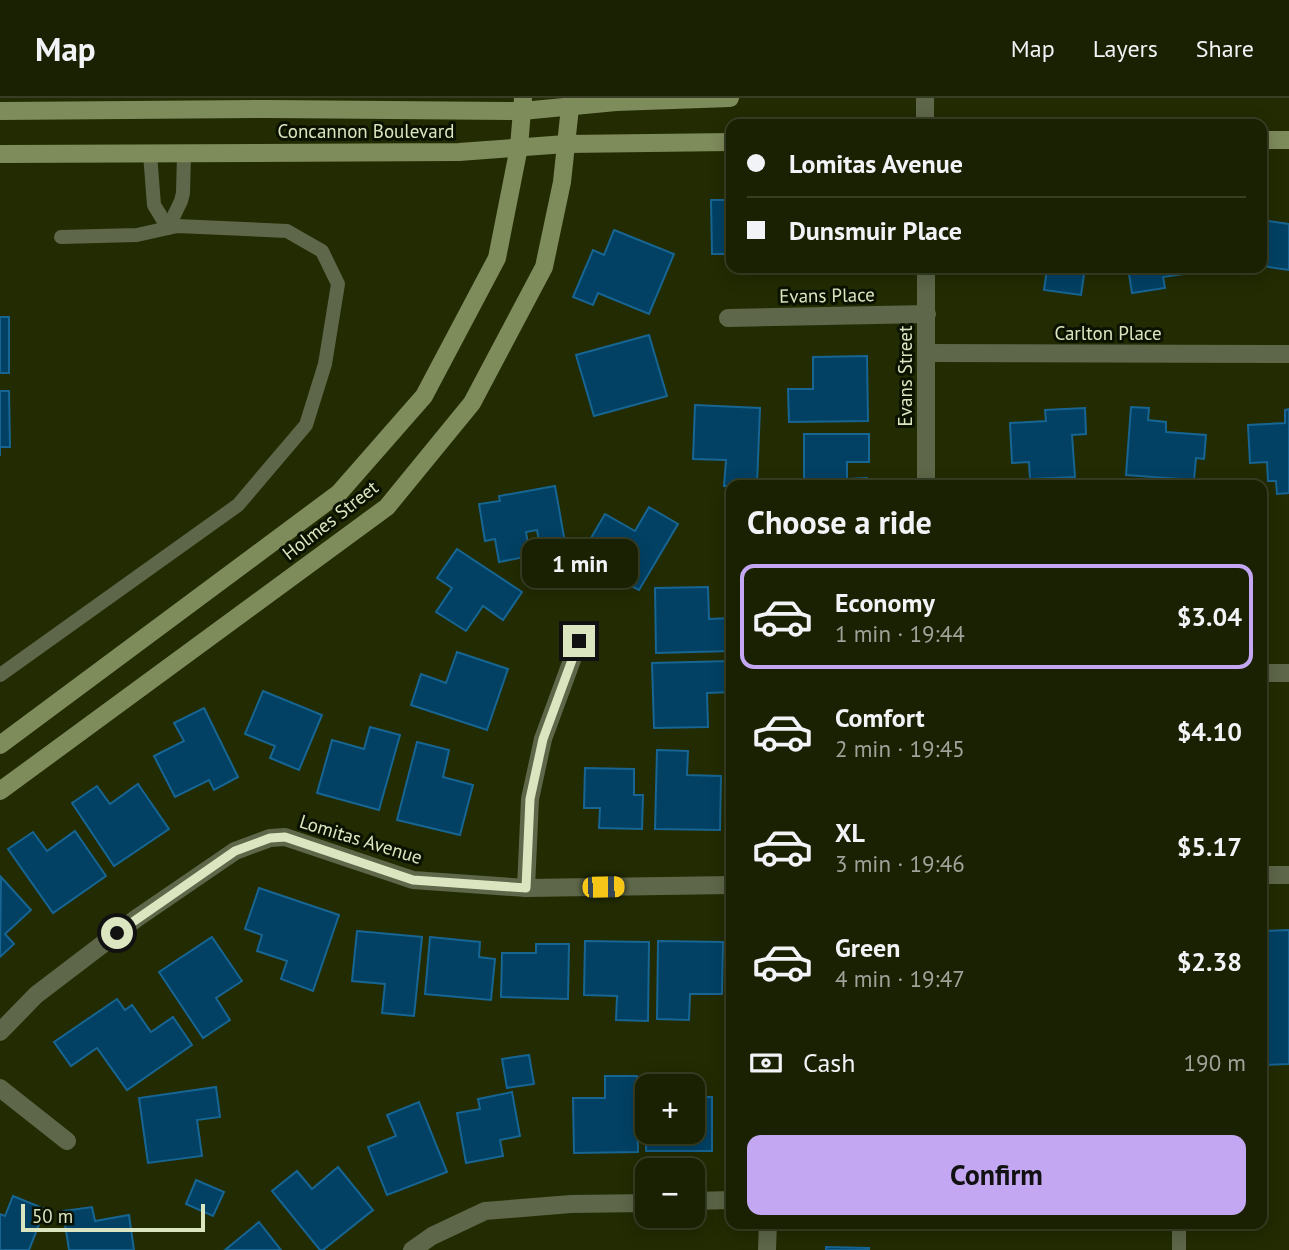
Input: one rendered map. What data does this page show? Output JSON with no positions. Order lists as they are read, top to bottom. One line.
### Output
{"streets":{"main road":["Concannon Boulevard","Holmes Street"],"street":["Evans Place","Carlton Place","Evans Street","Lomitas Avenue"]},"crossings":[["Concannon Boulevard","Holmes Street"],["Evans Place","Evans Street"],["Carlton Place","Evans Street"]],"scale_bar":"50 m","page":{"header":"Map","nav":["Map","Layers","Share"],"banner":["Lomitas Avenue","Dunsmuir Place"],"heading":"Choose a ride","bubble":"1 min","list":[{"name":"Economy","note":"1 min · 19:44","value":"$3.04"},{"name":"Comfort","note":"2 min · 19:45","value":"$4.10"},{"name":"XL","note":"3 min · 19:46","value":"$5.17"},{"name":"Green","note":"4 min · 19:47","value":"$2.38"}],"pay":["Cash","190 m"],"map_buttons":["+","−"],"buttons":"Confirm","scale":"50 m"}}
